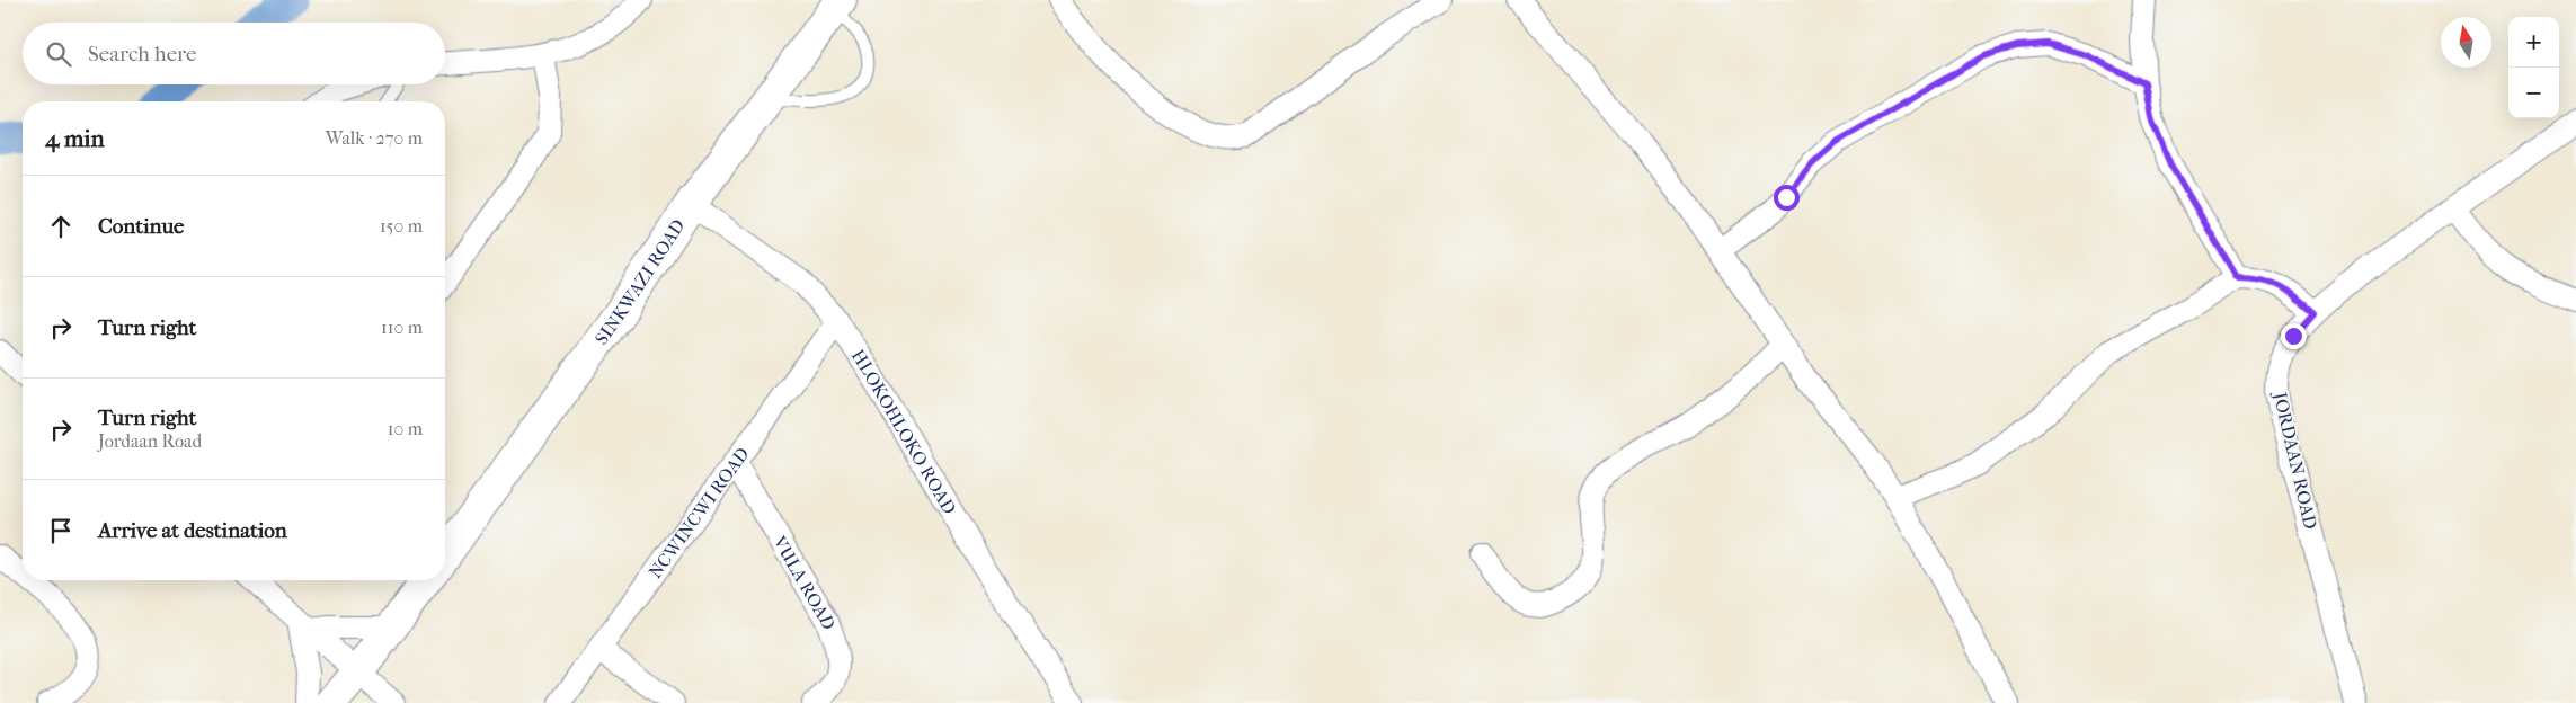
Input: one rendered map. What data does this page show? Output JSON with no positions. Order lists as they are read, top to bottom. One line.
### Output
{"streets":{"street":["SINKWAZI ROAD","HLOKOHLOKO ROAD","JORDAAN ROAD","NCWINCWI ROAD","VULA ROAD"]},"crossings":[["SINKWAZI ROAD","HLOKOHLOKO ROAD"],["HLOKOHLOKO ROAD","NCWINCWI ROAD"],["NCWINCWI ROAD","VULA ROAD"]],"north":"top","page":{"map_buttons":["+","−"],"search":"Search here","heading":["4 min","Walk · 270 m"],"list":[["Continue","150 m"],["Turn right","110 m"],["Turn right","Jordaan Road","10 m"],"Arrive at destination"]}}
